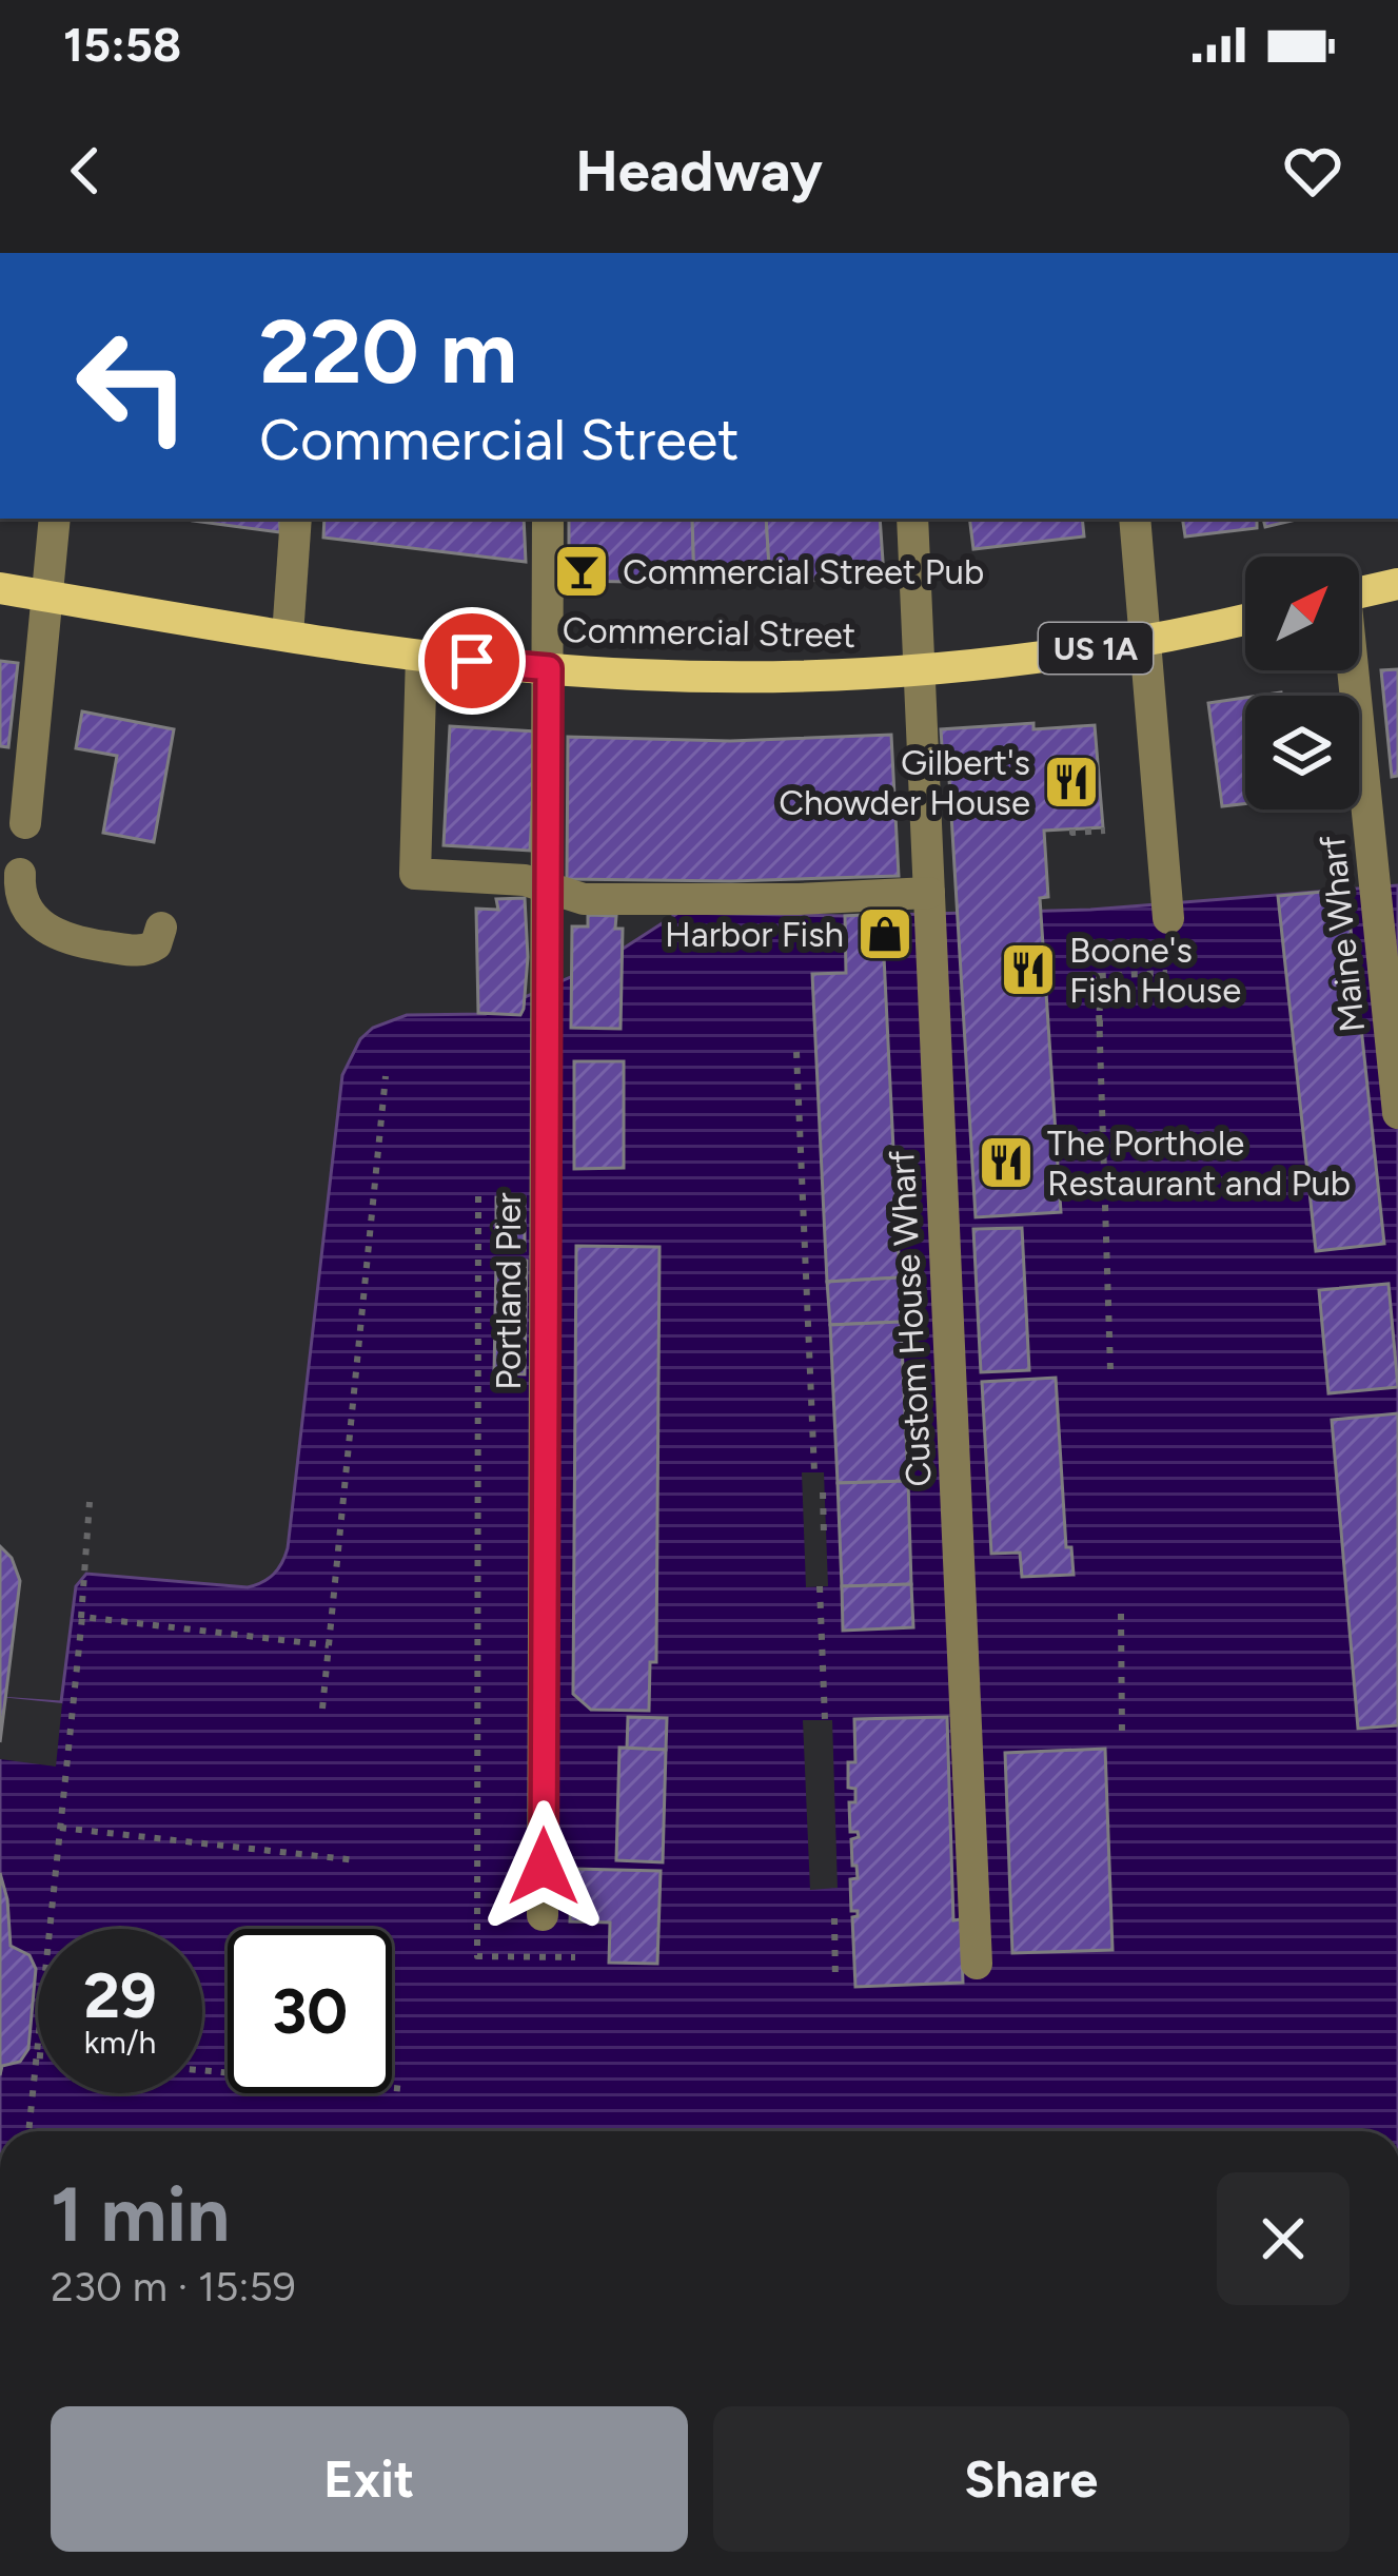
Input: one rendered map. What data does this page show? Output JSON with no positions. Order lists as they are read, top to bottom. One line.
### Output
{"streets":{"main road":["Commercial Street","US 1A"],"street":["Maine Wharf","Portland Pier","Custom House Wharf"]},"crossings":[["Commercial Street","Portland Pier"],["Commercial Street","Custom House Wharf"]],"places":{"bar":["Commercial Street Pub"],"restaurant":["Gilbert's Chowder House","Boone's Fish House","The Porthole Restaurant and Pub"],"shop":["Harbor Fish"]},"north":"top right","page":{"status":"15:58","header":"Headway","turn":["220 m","Commercial Street"],"speed":"29 km/h","limit":"30","heading":["1 min","230 m · 15:59"],"buttons":["Exit","Share"]}}
